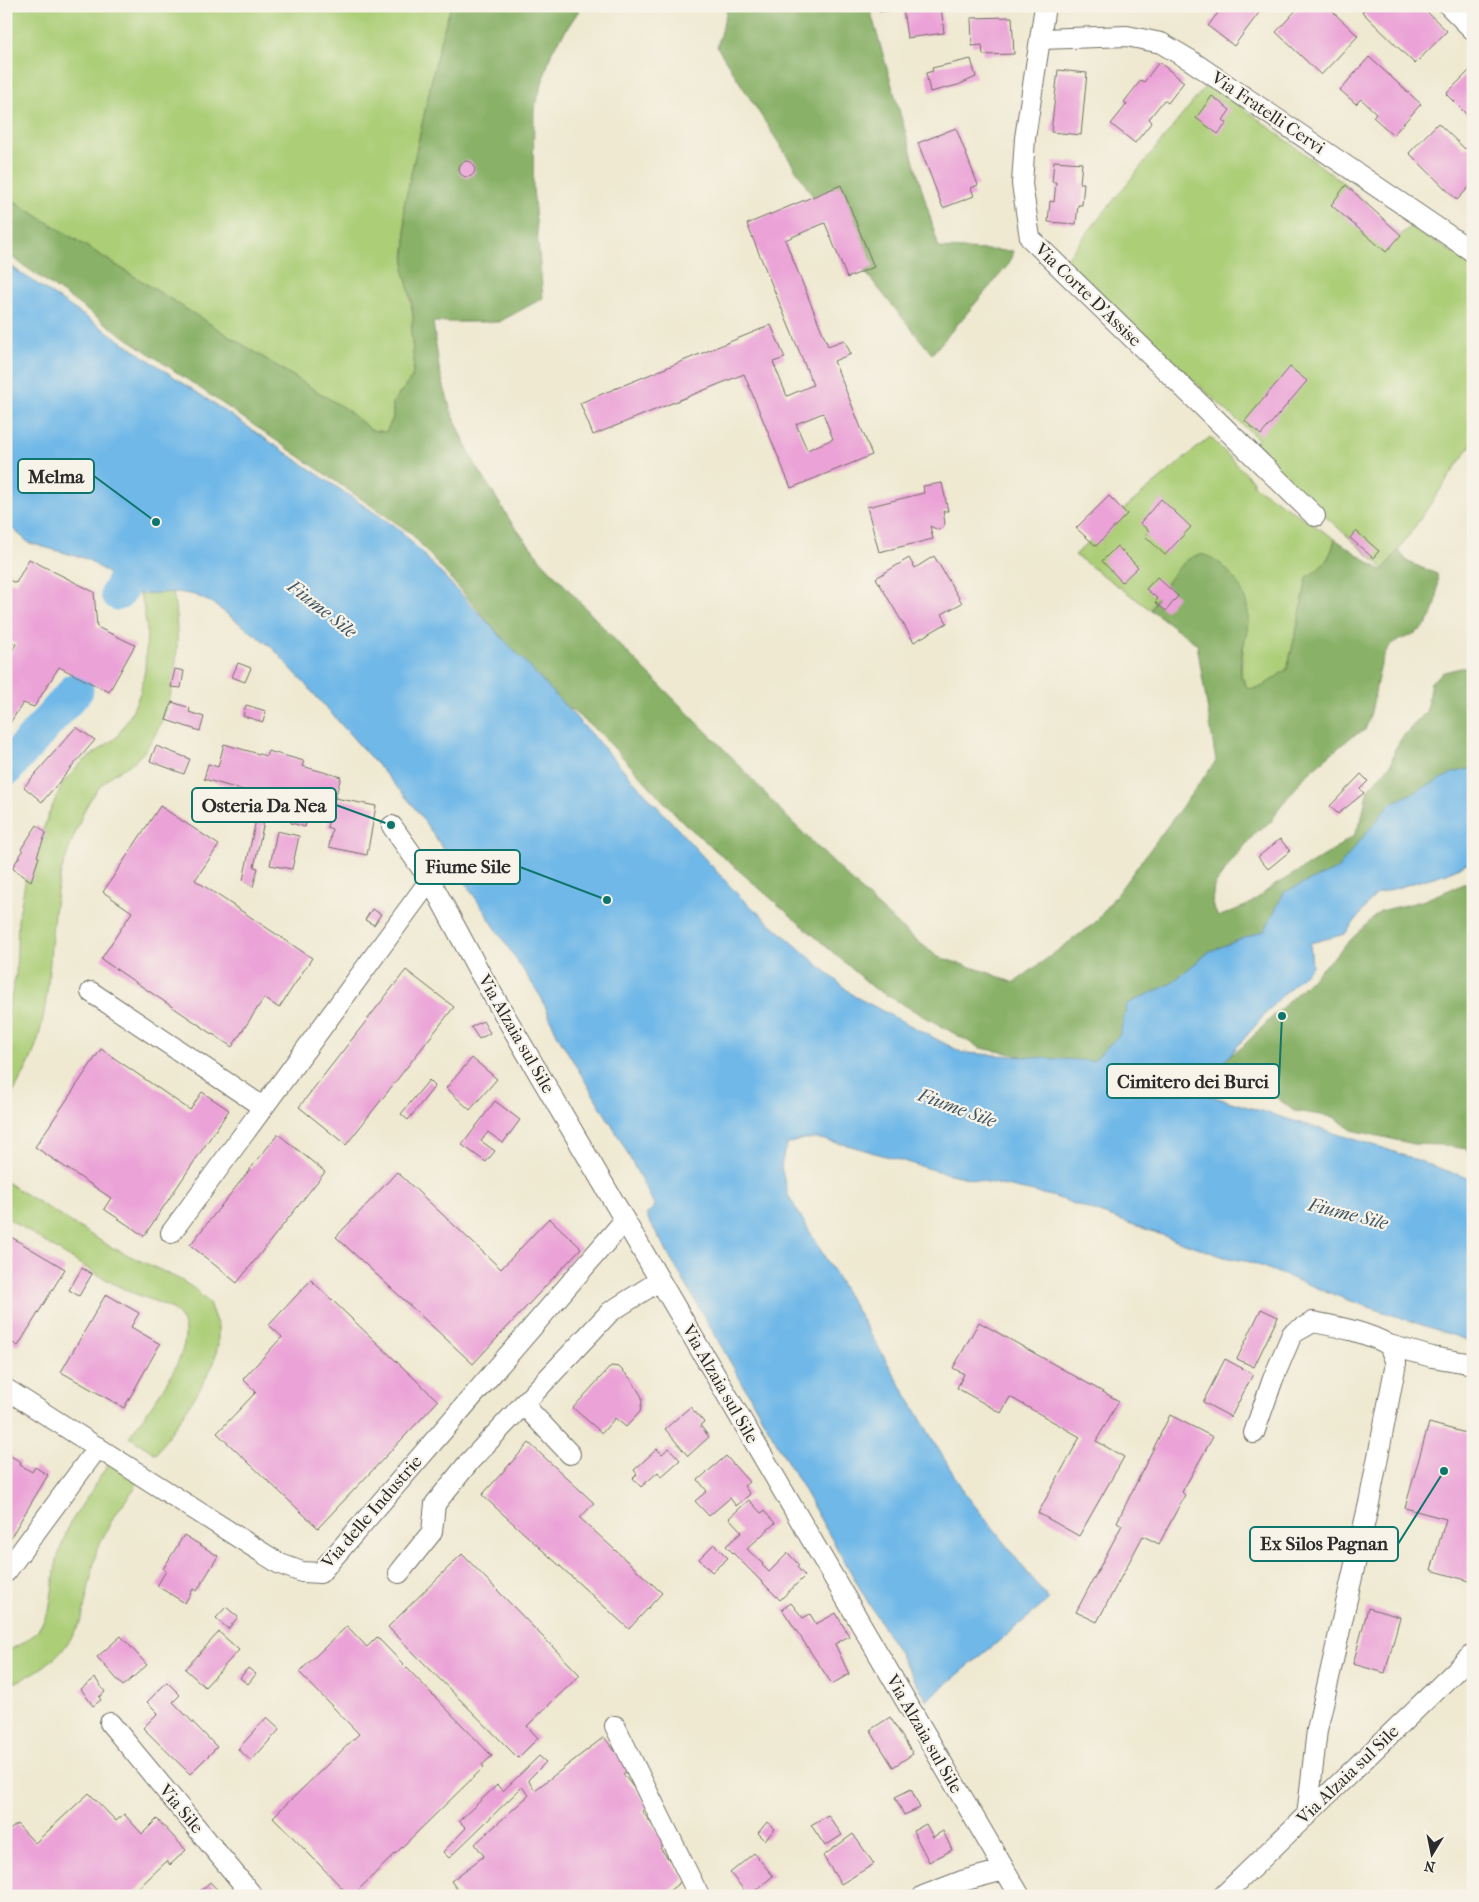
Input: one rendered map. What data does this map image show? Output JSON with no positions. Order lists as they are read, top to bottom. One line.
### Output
{"streets":{"street":["Via Fratelli Cervi","Via Corte D'Assise","Via Alzaia sul Sile","Via delle Industrie","Via Sile"]},"crossings":[["Via Fratelli Cervi","Via Corte D'Assise"],["Via Alzaia sul Sile","Via delle Industrie"]],"water":["Fiume Sile"],"places":["Melma","Osteria Da Nea","Fiume Sile","Cimitero dei Burci","Ex Silos Pagnan"],"north":"bottom"}
